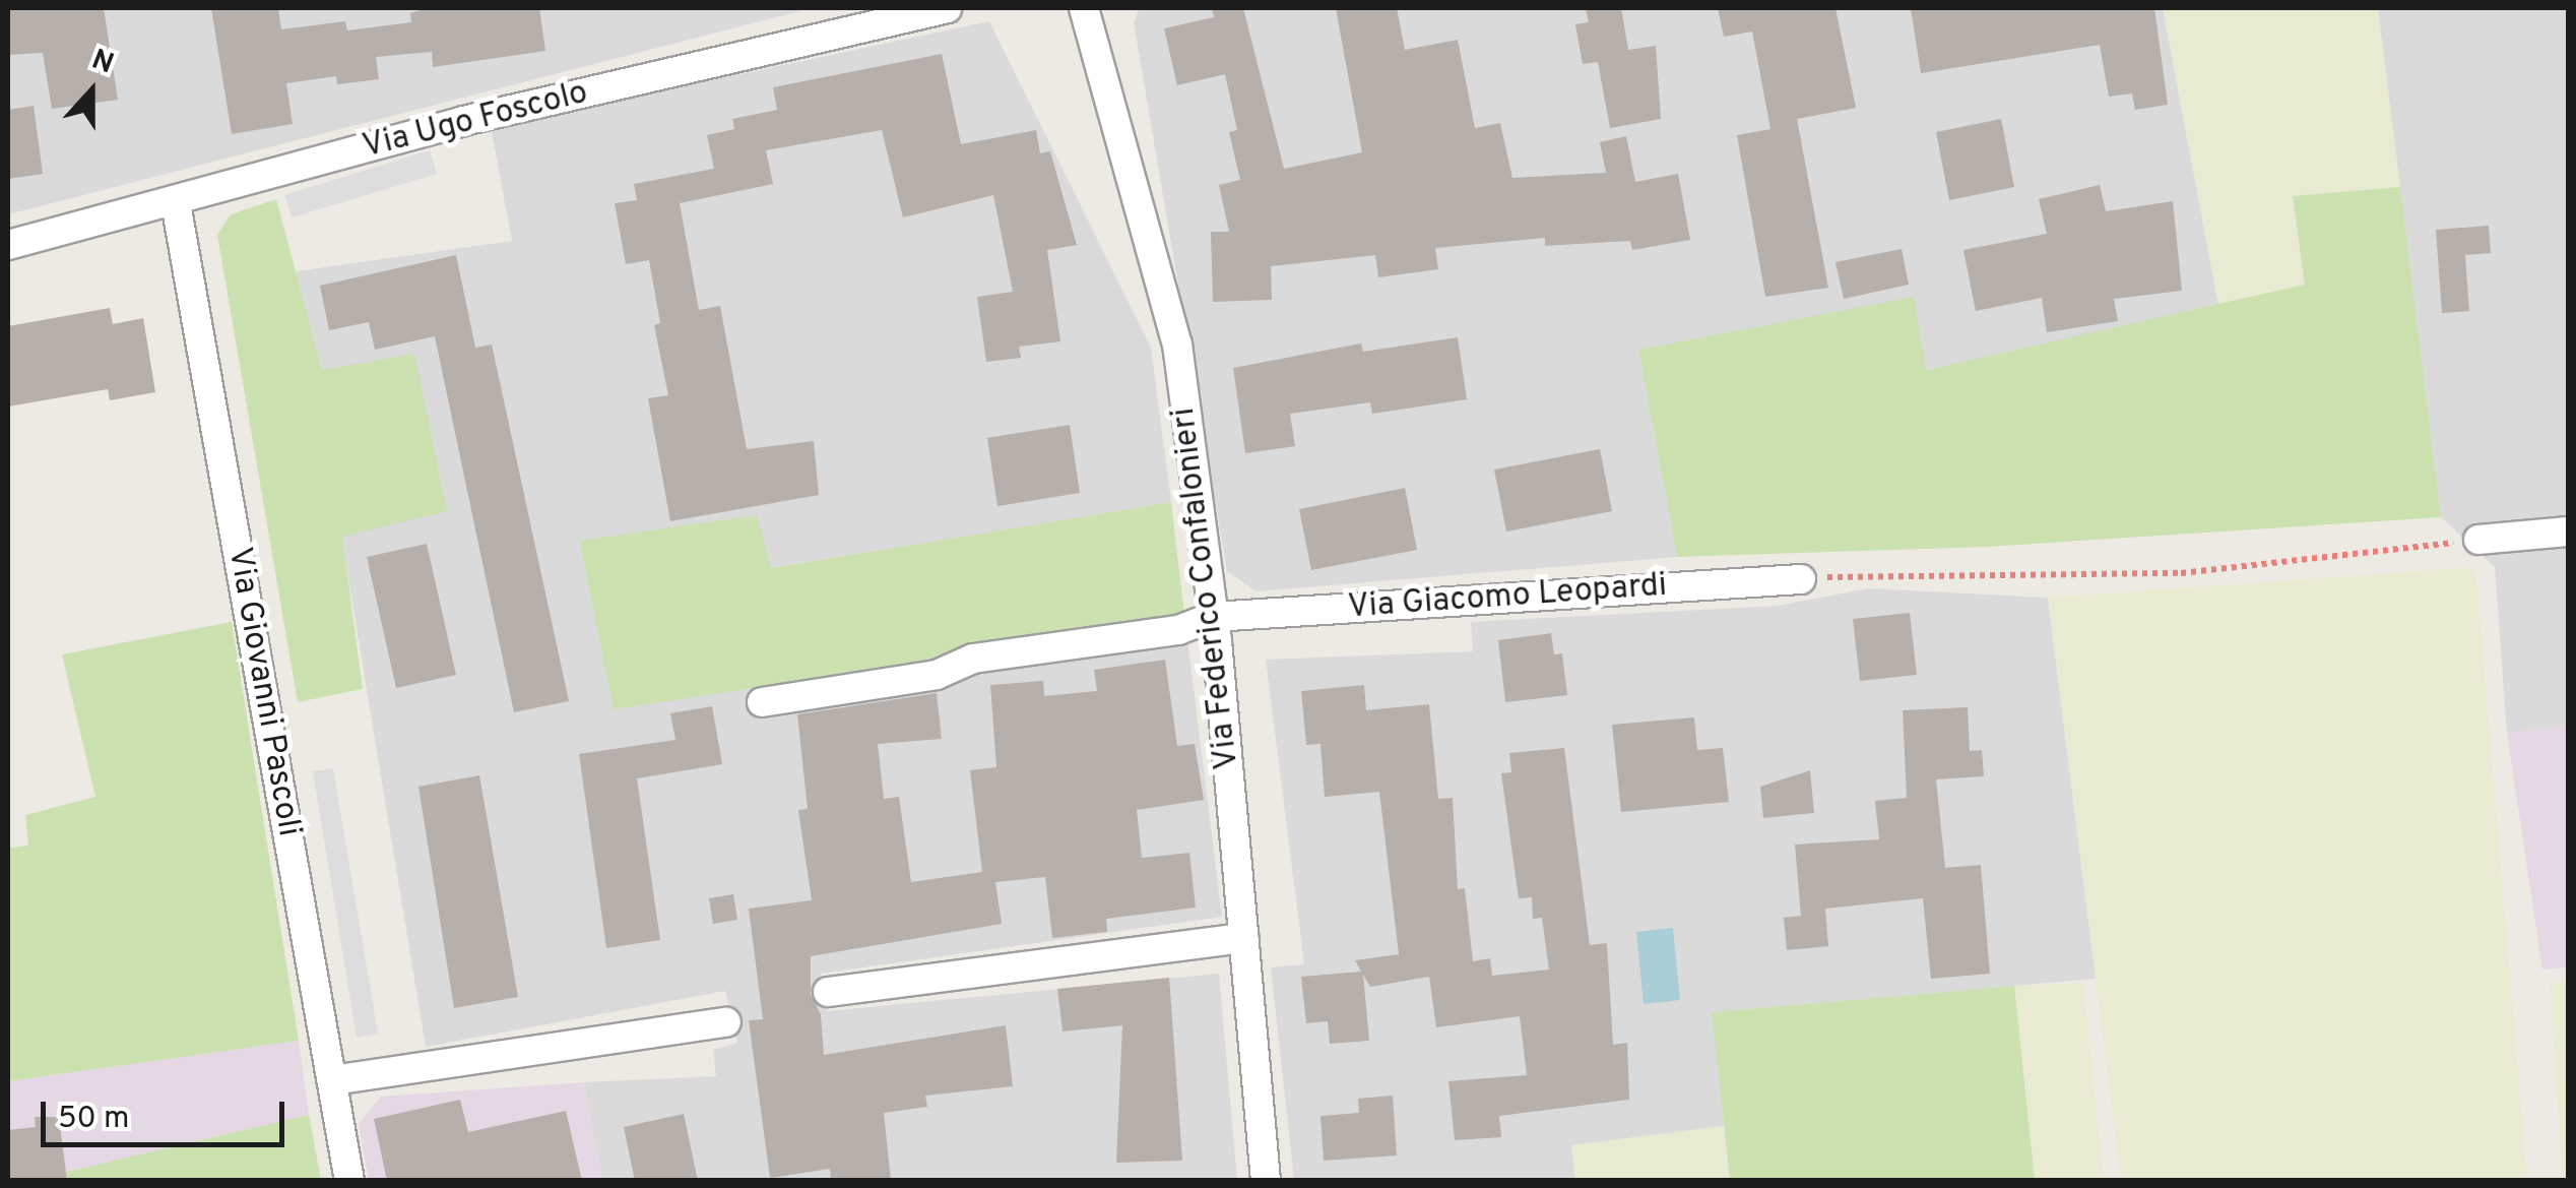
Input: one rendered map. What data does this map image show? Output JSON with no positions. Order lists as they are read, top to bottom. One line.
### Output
{"streets":{"street":["Via Ugo Foscolo","Via Federico Confalonieri","Via Giacomo Leopardi","Via Giovanni Pascoli"]},"crossings":[["Via Ugo Foscolo","Via Giovanni Pascoli"],["Via Federico Confalonieri","Via Giacomo Leopardi"]],"scale_bar":"50 m","north":"top"}
